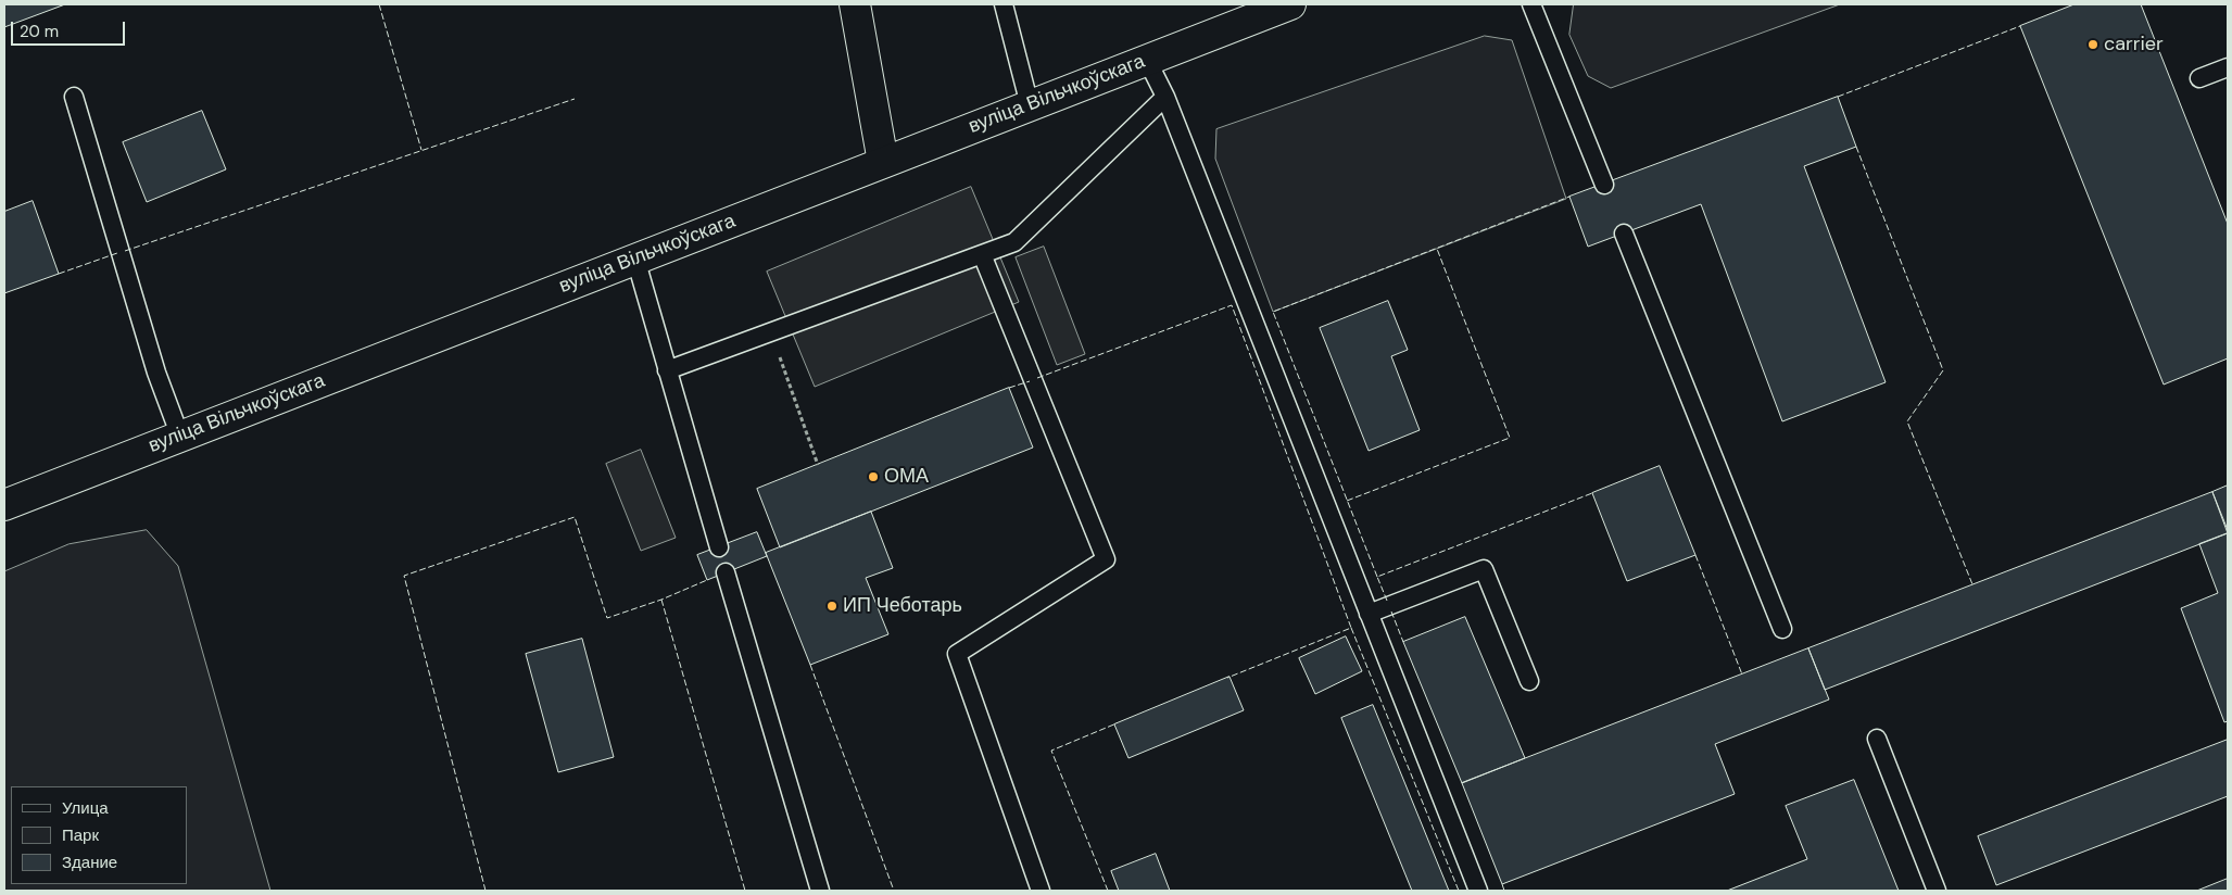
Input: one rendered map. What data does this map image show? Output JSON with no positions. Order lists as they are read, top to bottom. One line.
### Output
{"streets":{"main road":["вуліца Вільчкоўскага"]},"places":["carrier","ОМА","ИП Чеботарь"],"legend":["Улица","Парк","Здание"],"scale_bar":"20 m"}
